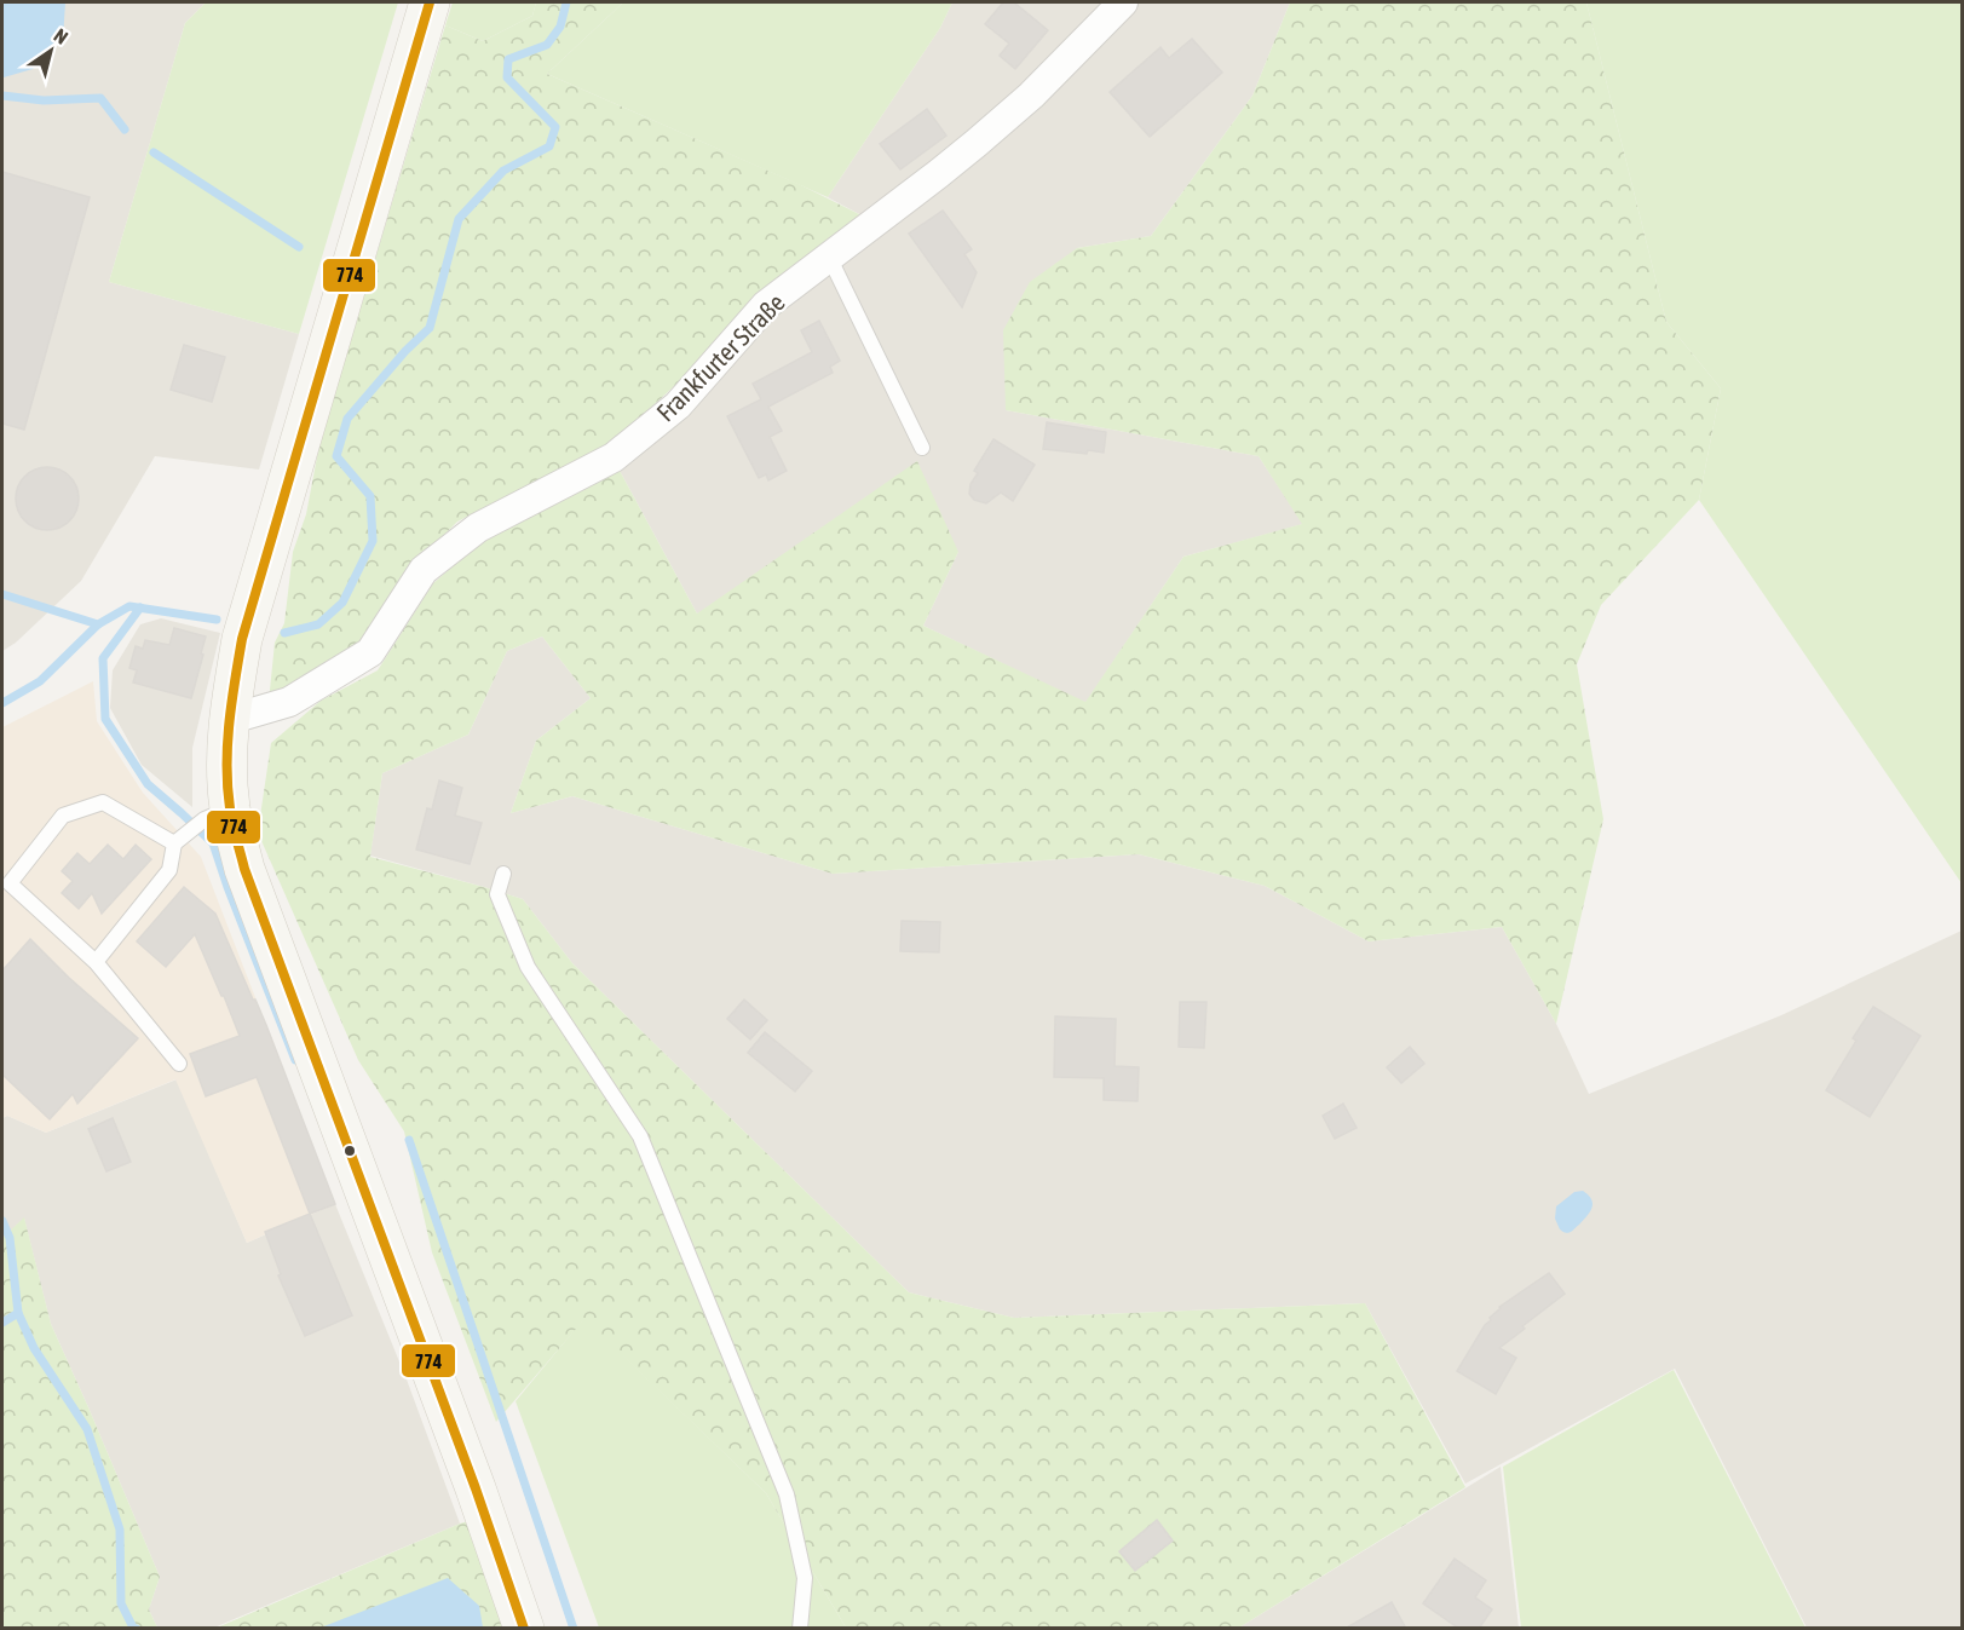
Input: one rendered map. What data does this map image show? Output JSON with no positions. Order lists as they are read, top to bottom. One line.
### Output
{"streets":{"street":["Frankfurter Straße"]},"lines":["transit line 774"],"north":"top right"}
